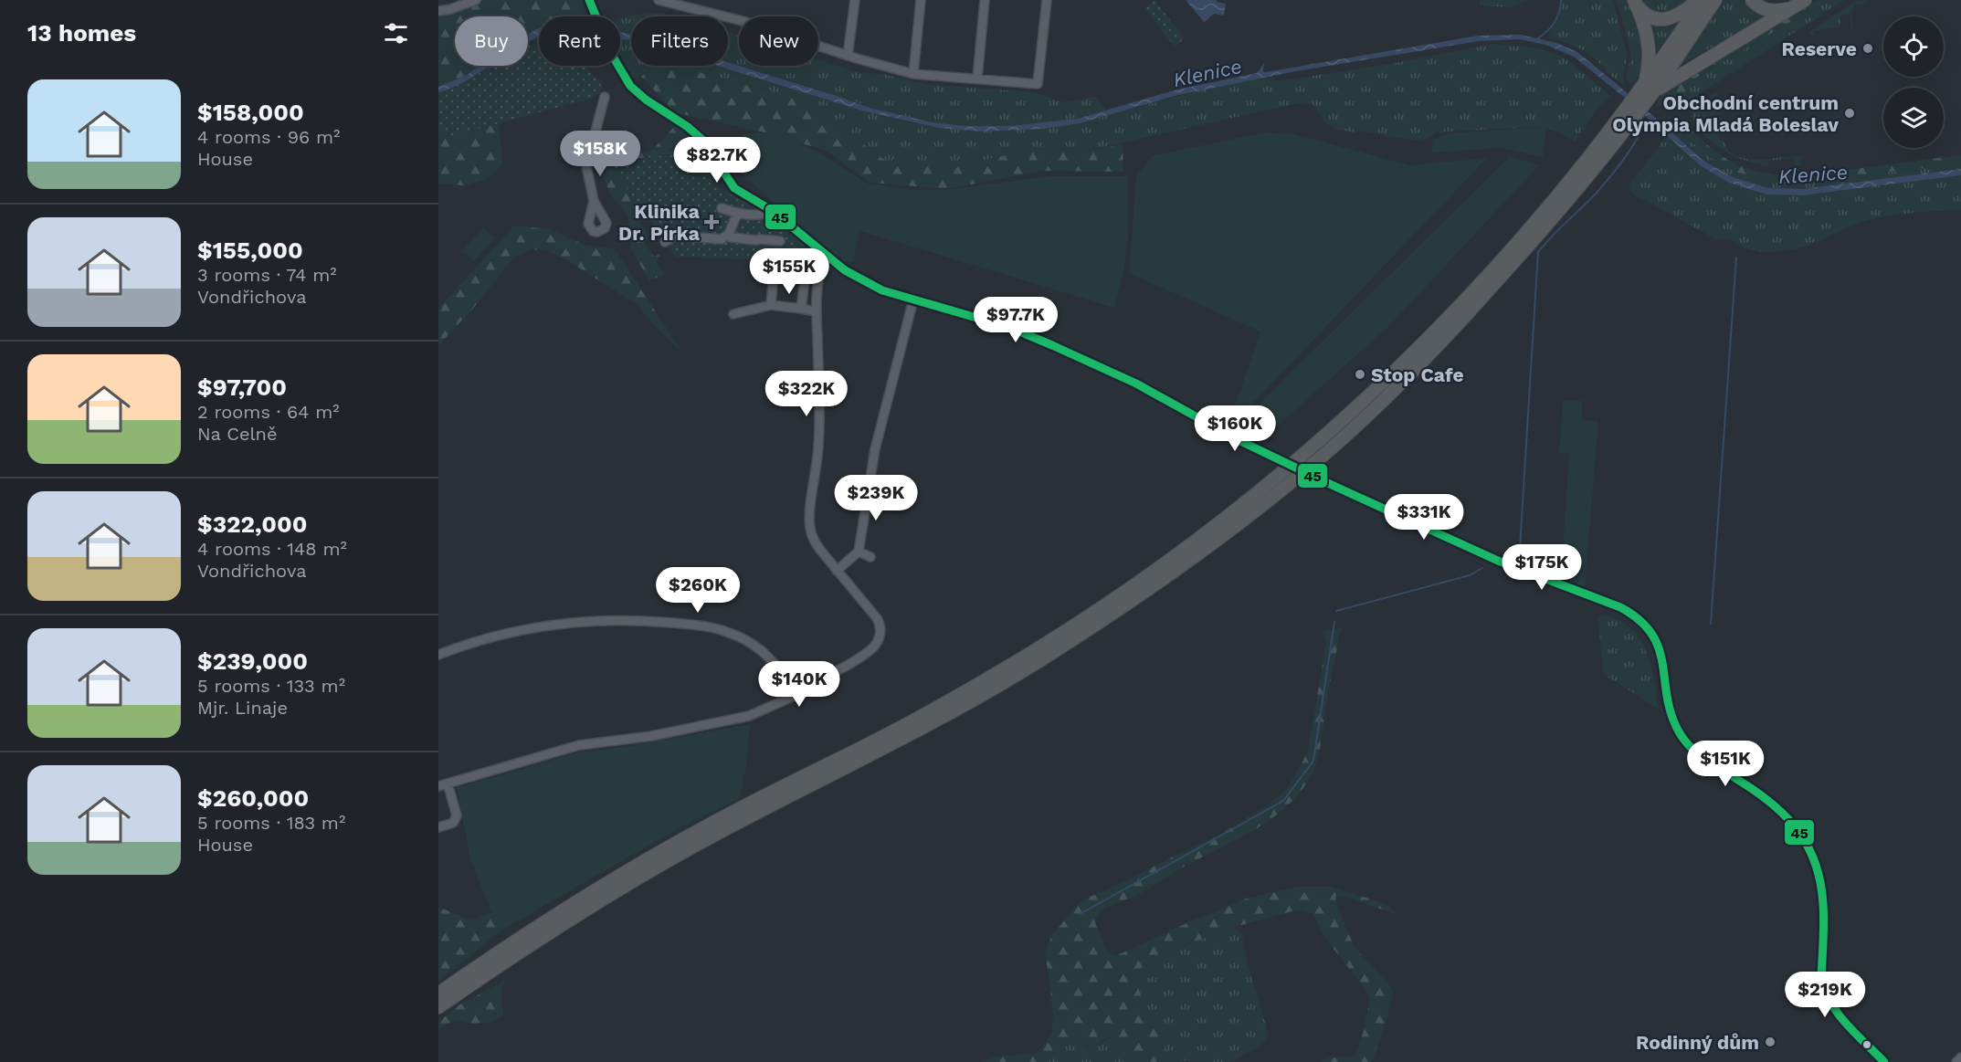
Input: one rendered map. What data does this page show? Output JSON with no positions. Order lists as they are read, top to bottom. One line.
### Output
{"water":["Klenice"],"places":{"other":["Reserve","Obchodní centrum Olympia Mladá Boleslav","Stop Cafe","Rodinný dům"],"health":["Klinika Dr. Pírka"]},"lines":["transit line 45"],"page":{"heading":"13 homes","chip":["Buy","Rent","Filters","New"],"list":[{"name":"$158,000","note":"4 rooms · 96 m² · House"},{"name":"$155,000","note":"3 rooms · 74 m² · Vondřichova"},{"name":"$97,700","note":"2 rooms · 64 m² · Na Celně"},{"name":"$322,000","note":"4 rooms · 148 m² · Vondřichova"},{"name":"$239,000","note":"5 rooms · 133 m² · Mjr. Linaje"},{"name":"$260,000","note":"5 rooms · 183 m² · House"}],"price":["$158K","$82.7K","$155K","$97.7K","$322K","$160K","$239K","$331K","$175K","$260K","$140K","$151K","$219K"]}}
